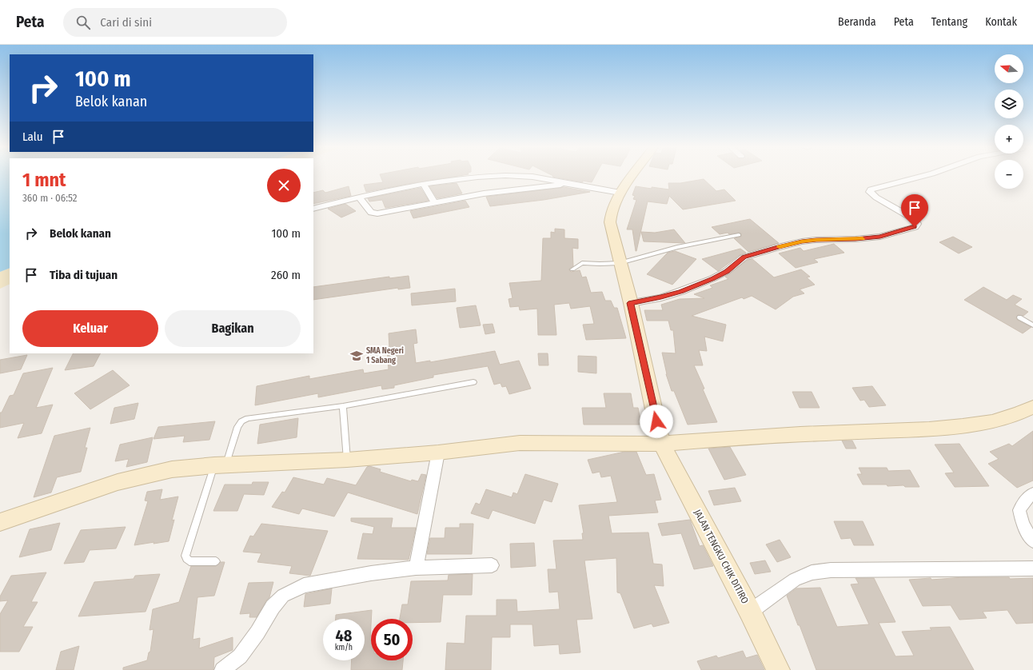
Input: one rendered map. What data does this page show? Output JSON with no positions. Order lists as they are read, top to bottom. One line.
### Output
{"streets":{"street":["JALAN TENGKU CHIK DITIRO"]},"places":{"school or university":["SMA Negeri 1 Sabang"]},"north":"left","page":{"header":"Peta","search":"Cari di sini","nav":["Beranda","Peta","Tentang","Kontak"],"map_buttons":["+","−"],"turn":["100 m","Belok kanan"],"then":"Lalu","heading":["1 mnt","360 m · 06:52"],"list":[{"name":"Belok kanan","value":"100 m"},{"name":"Tiba di tujuan","value":"260 m"}],"buttons":["Keluar","Bagikan"],"speed":"48 km/h","limit":"50"}}
